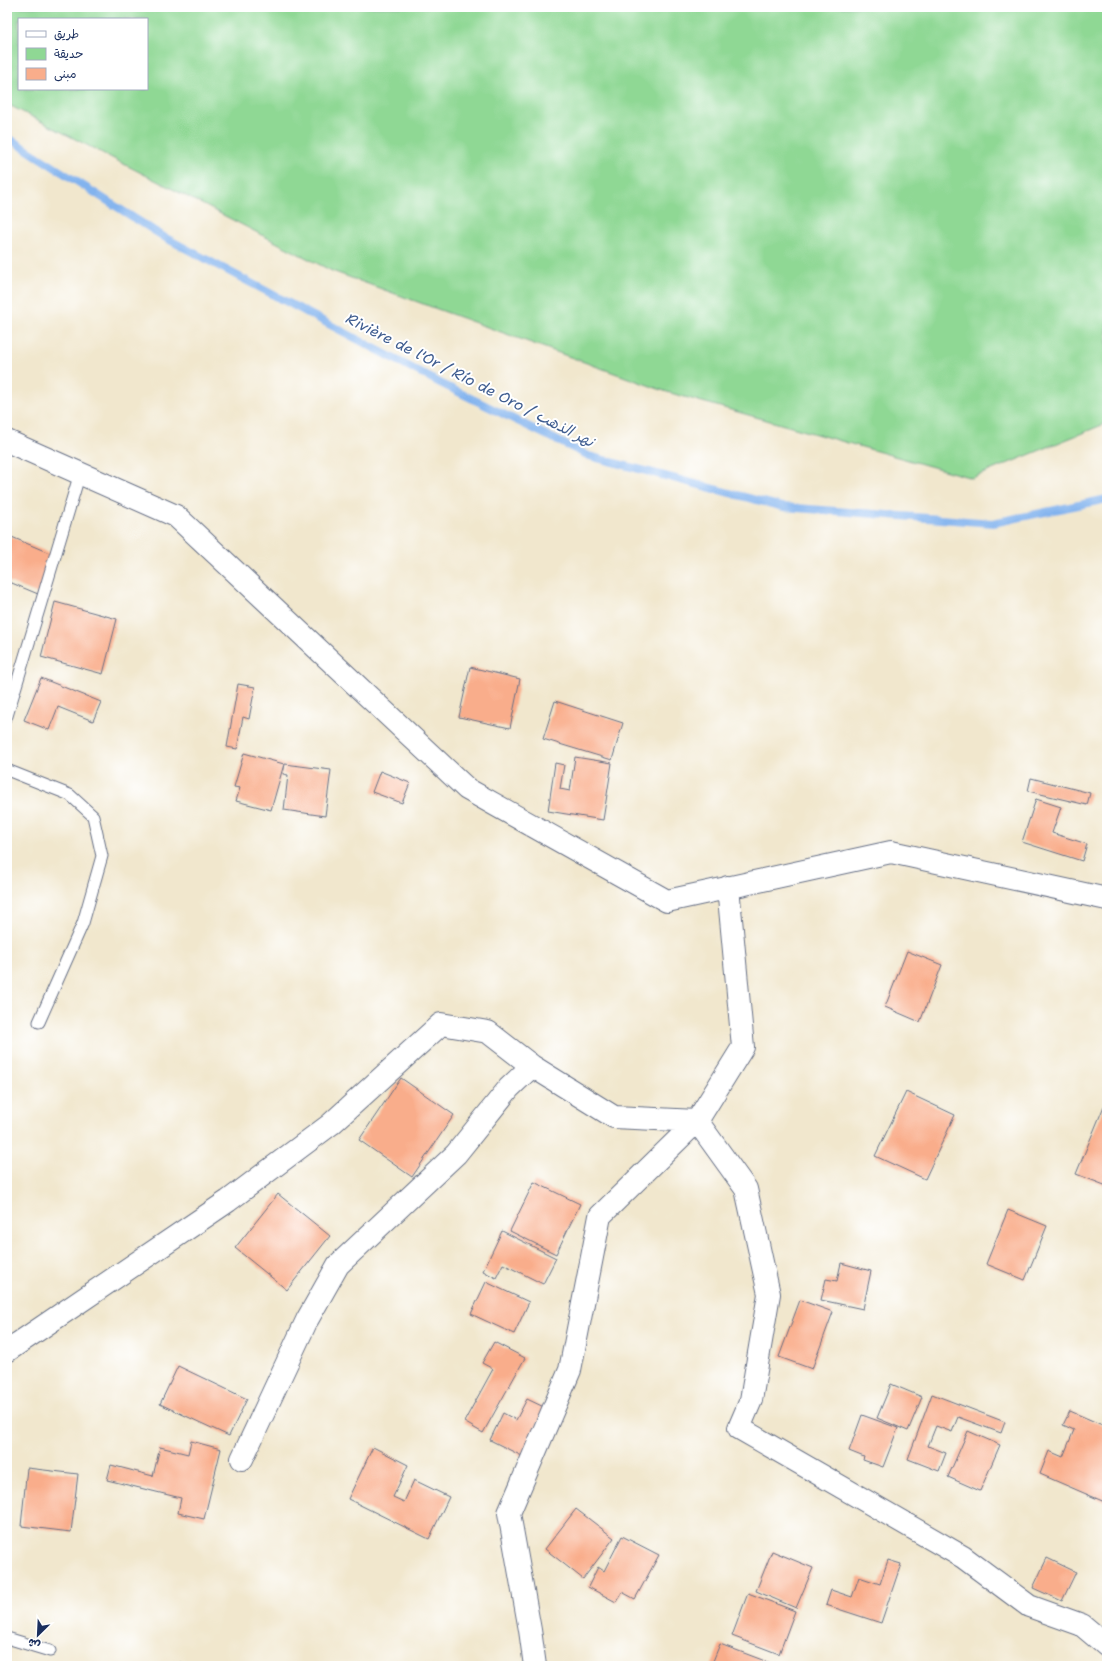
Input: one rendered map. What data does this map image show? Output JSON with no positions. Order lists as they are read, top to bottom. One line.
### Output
{"water":["Rivière de l'Or / Río de Oro / نهر الذهب"],"legend":["طريق","حديقة","مبنى"],"north":"bottom left"}
